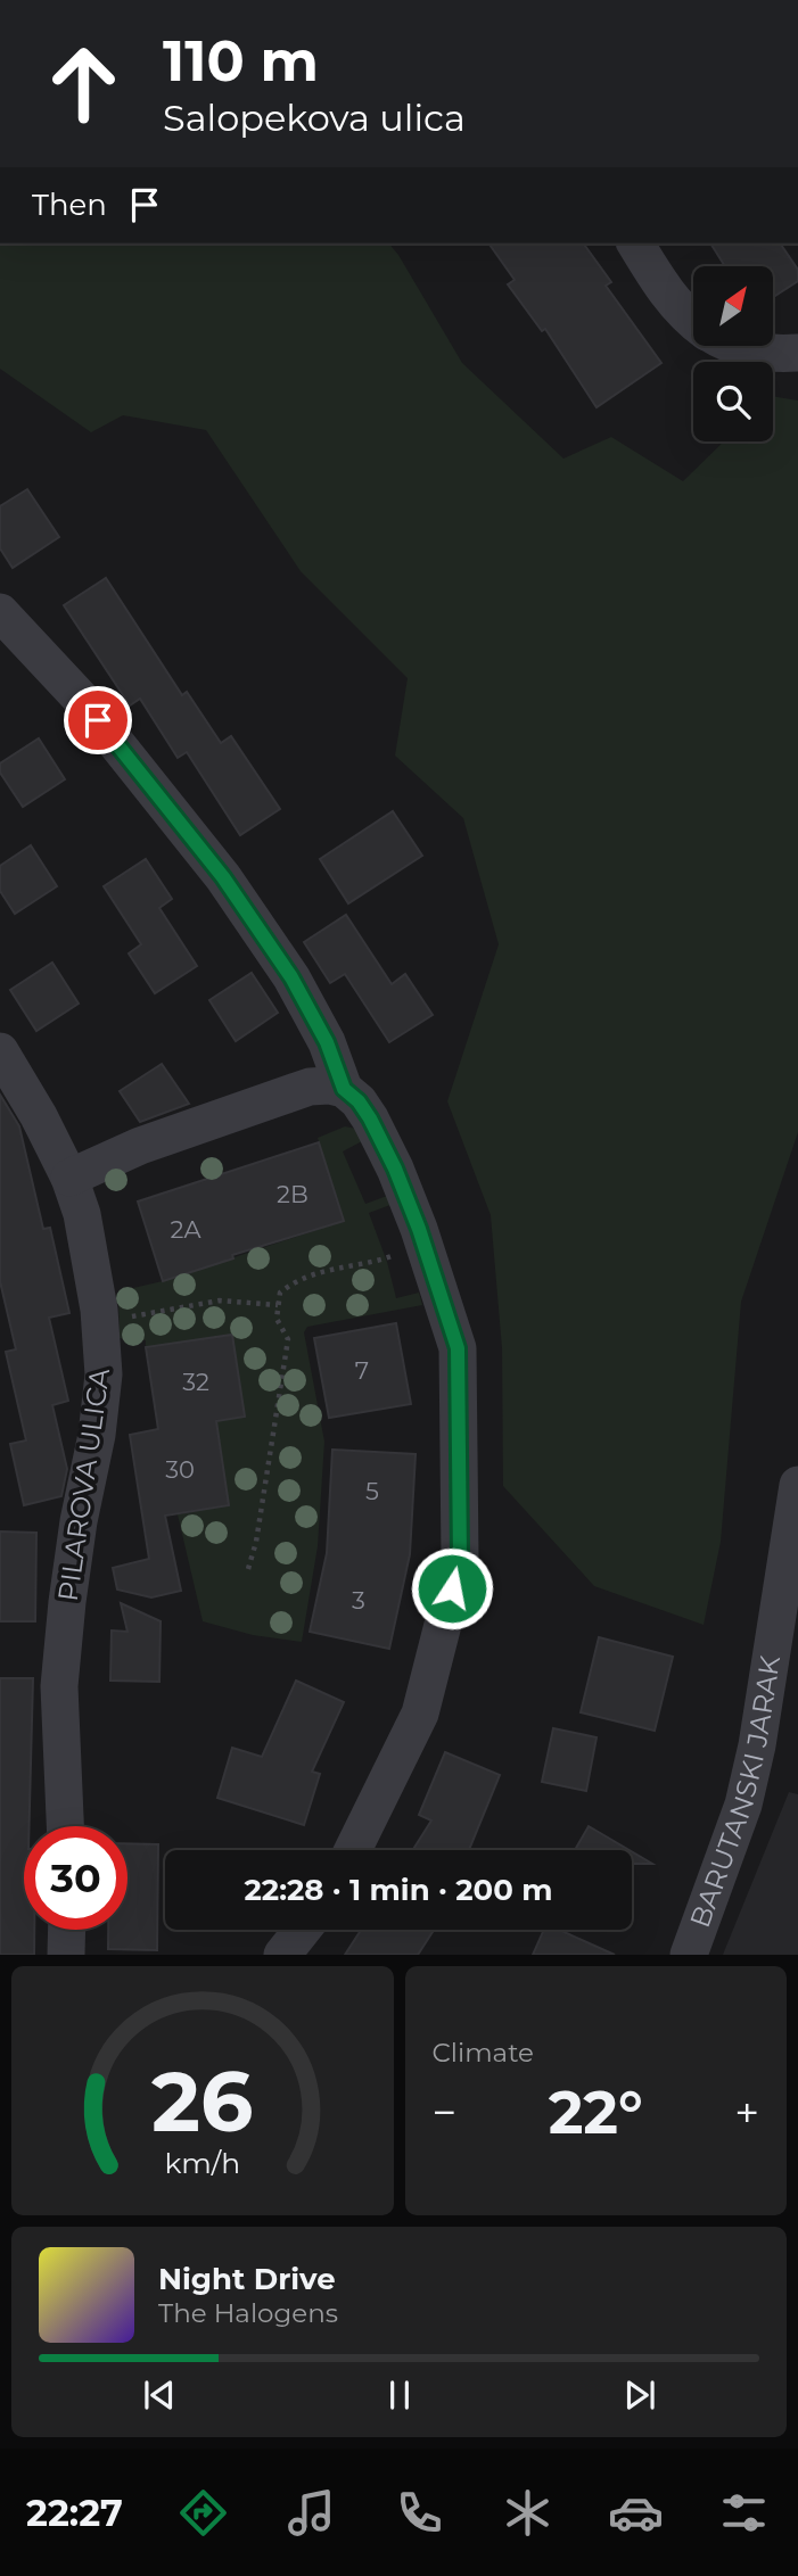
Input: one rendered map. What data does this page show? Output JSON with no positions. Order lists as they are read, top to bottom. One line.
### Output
{"streets":{"street":["PILAROVA ULICA","BARUTANSKI JARAK"]},"house_numbers":["2B","2A","7","32","30","5","3"],"north":"top right","page":{"turn":["110 m","Salopekova ulica"],"then":"Then","limit":"30","trip":"22:28 · 1 min · 200 m","tile":"Climate","heat":["−","22°","+"],"song":["Night Drive","The Halogens"],"tabs":"22:27","gauge":["26","km/h"]}}
